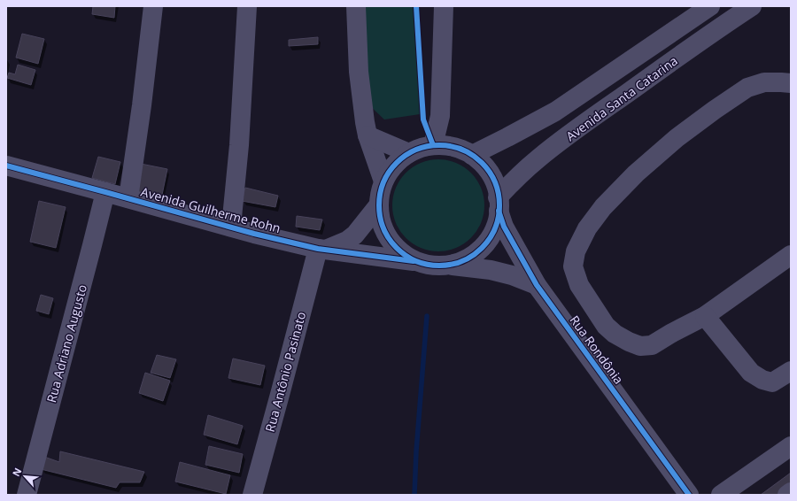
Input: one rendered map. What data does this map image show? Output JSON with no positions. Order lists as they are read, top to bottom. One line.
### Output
{"streets":{"street":["Avenida Santa Catarina","Avenida Guilherme Rohn","Rua Adriano Augusto","Rua Rondônia","Rua Antônio Pasinato"]},"crossings":[["Avenida Santa Catarina","Avenida Guilherme Rohn"],["Avenida Santa Catarina","Rua Rondônia"],["Avenida Guilherme Rohn","Rua Adriano Augusto"],["Avenida Guilherme Rohn","Rua Rondônia"],["Avenida Guilherme Rohn","Rua Antônio Pasinato"]],"north":"top left"}
